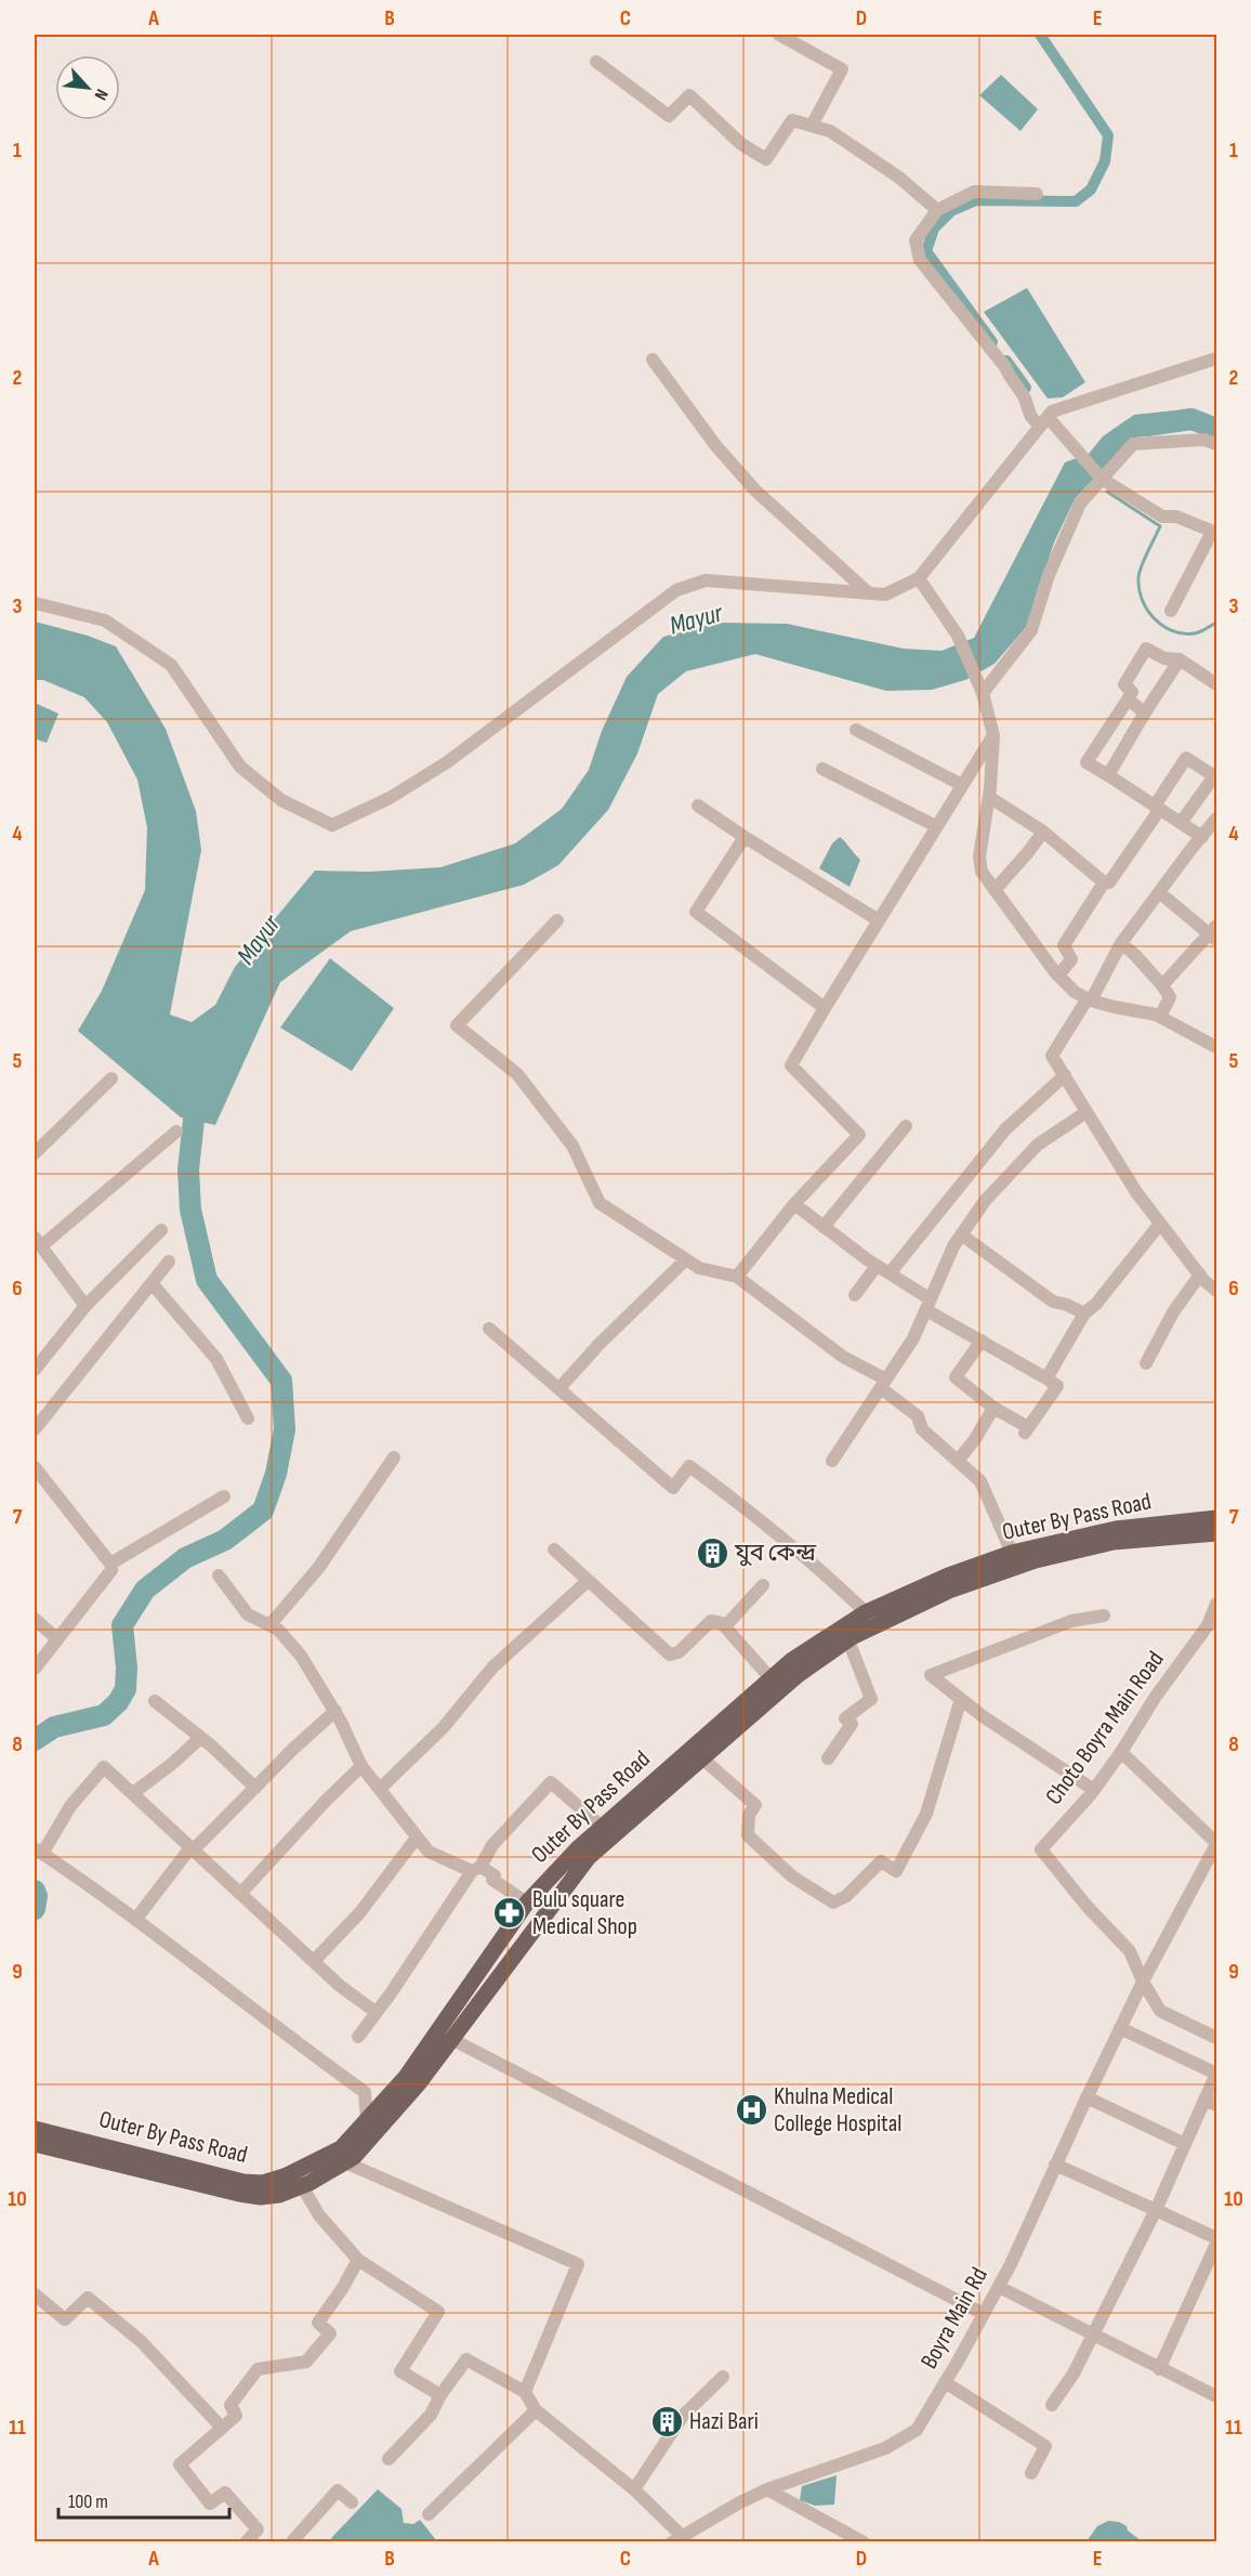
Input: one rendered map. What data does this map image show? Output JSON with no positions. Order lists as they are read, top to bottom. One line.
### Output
{"streets":{"main road":["Outer By Pass Road"],"street":["Choto Boyra Main Road","Boyra Main Rd"]},"crossings":[["Choto Boyra Main Road","Boyra Main Rd"]],"water":["Mayur"],"places":{"building":["যুব কেন্দ্র","Hazi Bari"],"pharmacy":["Bulu square Medical Shop"],"hospital":["Khulna Medical College Hospital"]},"scale_bar":"100 m","north":"bottom right","grid":{"columns":["A","B","C","D","E"],"rows":["1","2","3","4","5","6","7","8","9","10","11"]}}
